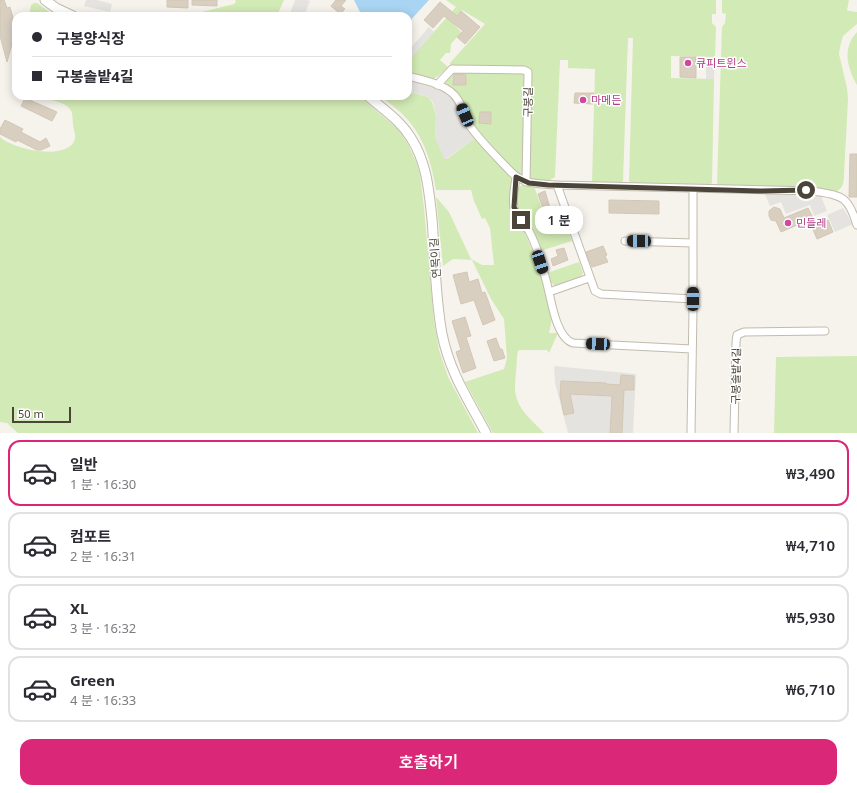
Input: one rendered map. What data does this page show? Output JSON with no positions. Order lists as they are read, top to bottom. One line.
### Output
{"streets":{"street":["구봉길","연목이길","구봉솔밭4길"]},"places":["큐피트윈스","마메든","민들레"],"scale_bar":"50 m","page":{"banner":["구봉양식장","구봉솔밭4길"],"bubble":"1 분","scale":"50 m","list":[{"name":"일반","note":"1 분 · 16:30","value":"₩3,490"},{"name":"컴포트","note":"2 분 · 16:31","value":"₩4,710"},{"name":"XL","note":"3 분 · 16:32","value":"₩5,930"},{"name":"Green","note":"4 분 · 16:33","value":"₩6,710"}],"buttons":"호출하기"}}
